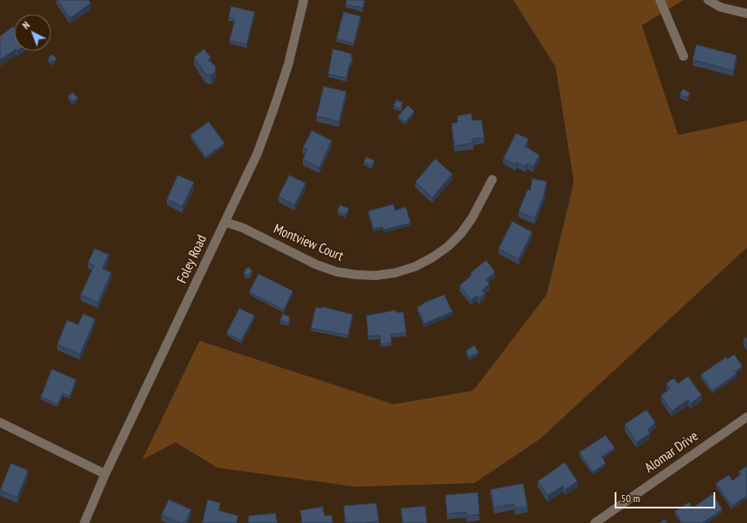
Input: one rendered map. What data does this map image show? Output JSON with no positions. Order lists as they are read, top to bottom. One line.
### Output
{"streets":{"street":["Montview Court","Foley Road","Alomar Drive"]},"crossings":[["Montview Court","Foley Road"]],"scale_bar":"50 m","north":"top left"}
